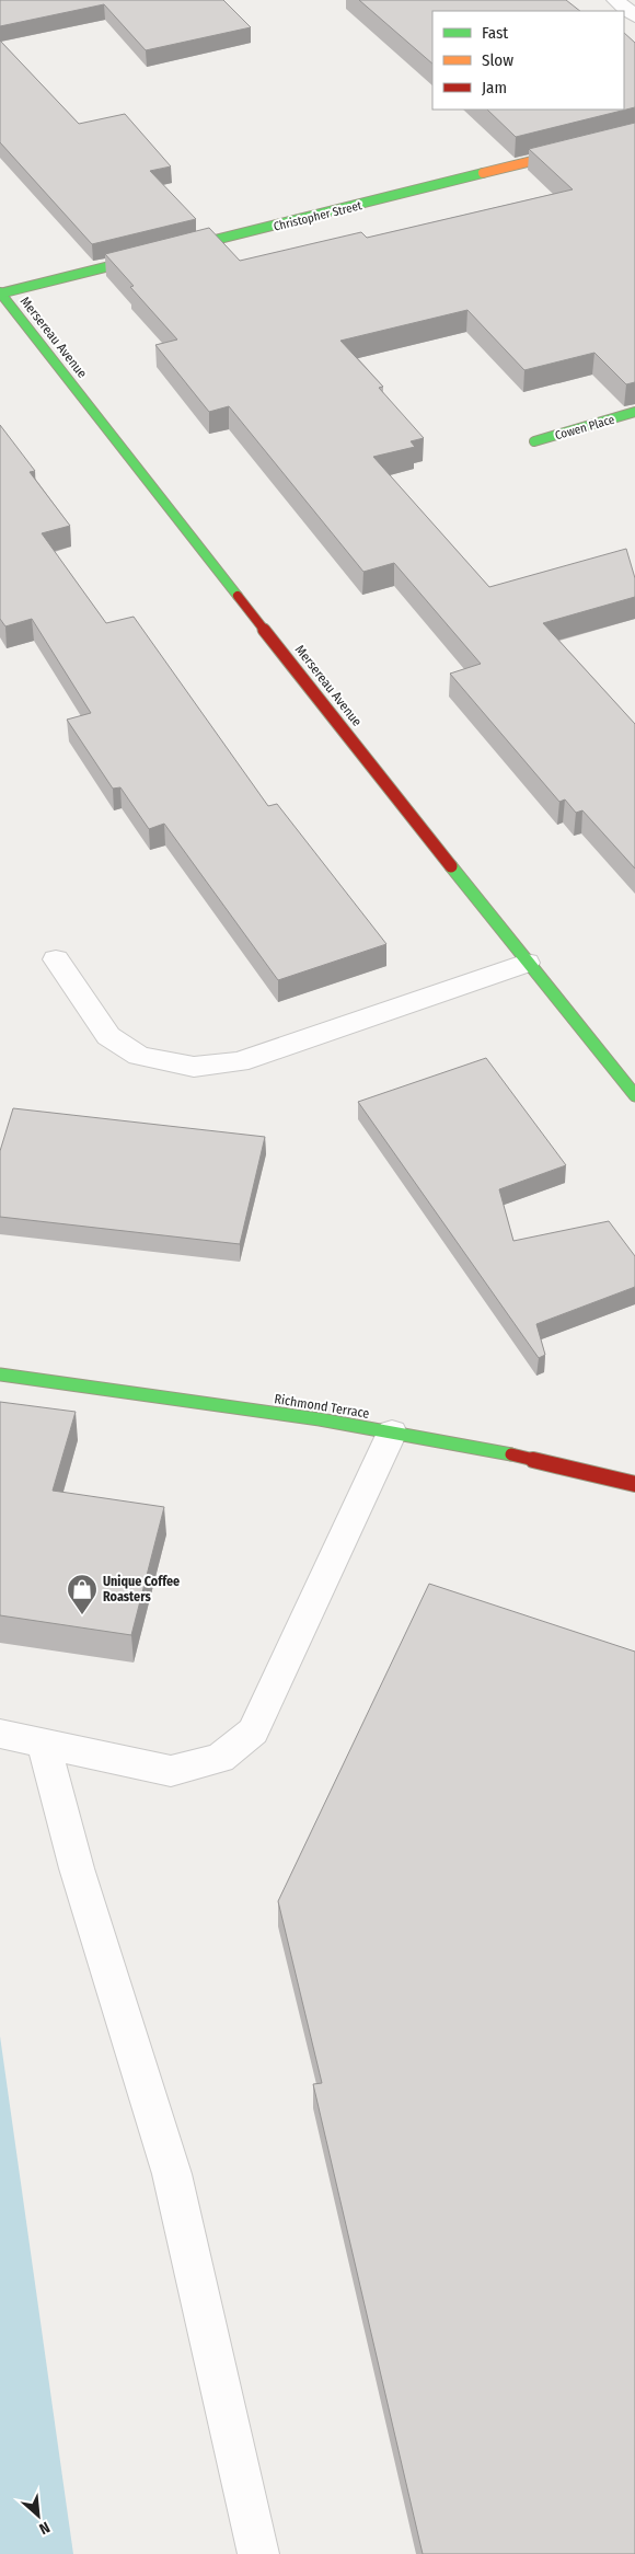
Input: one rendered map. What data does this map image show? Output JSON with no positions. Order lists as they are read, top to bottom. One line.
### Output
{"streets":{"street":["Christopher Street","Mersereau Avenue","Cowen Place","Richmond Terrace"]},"crossings":[["Christopher Street","Mersereau Avenue"]],"places":{"shop":["Unique Coffee Roasters"]},"legend":["Fast","Slow","Jam"],"north":"bottom right"}
